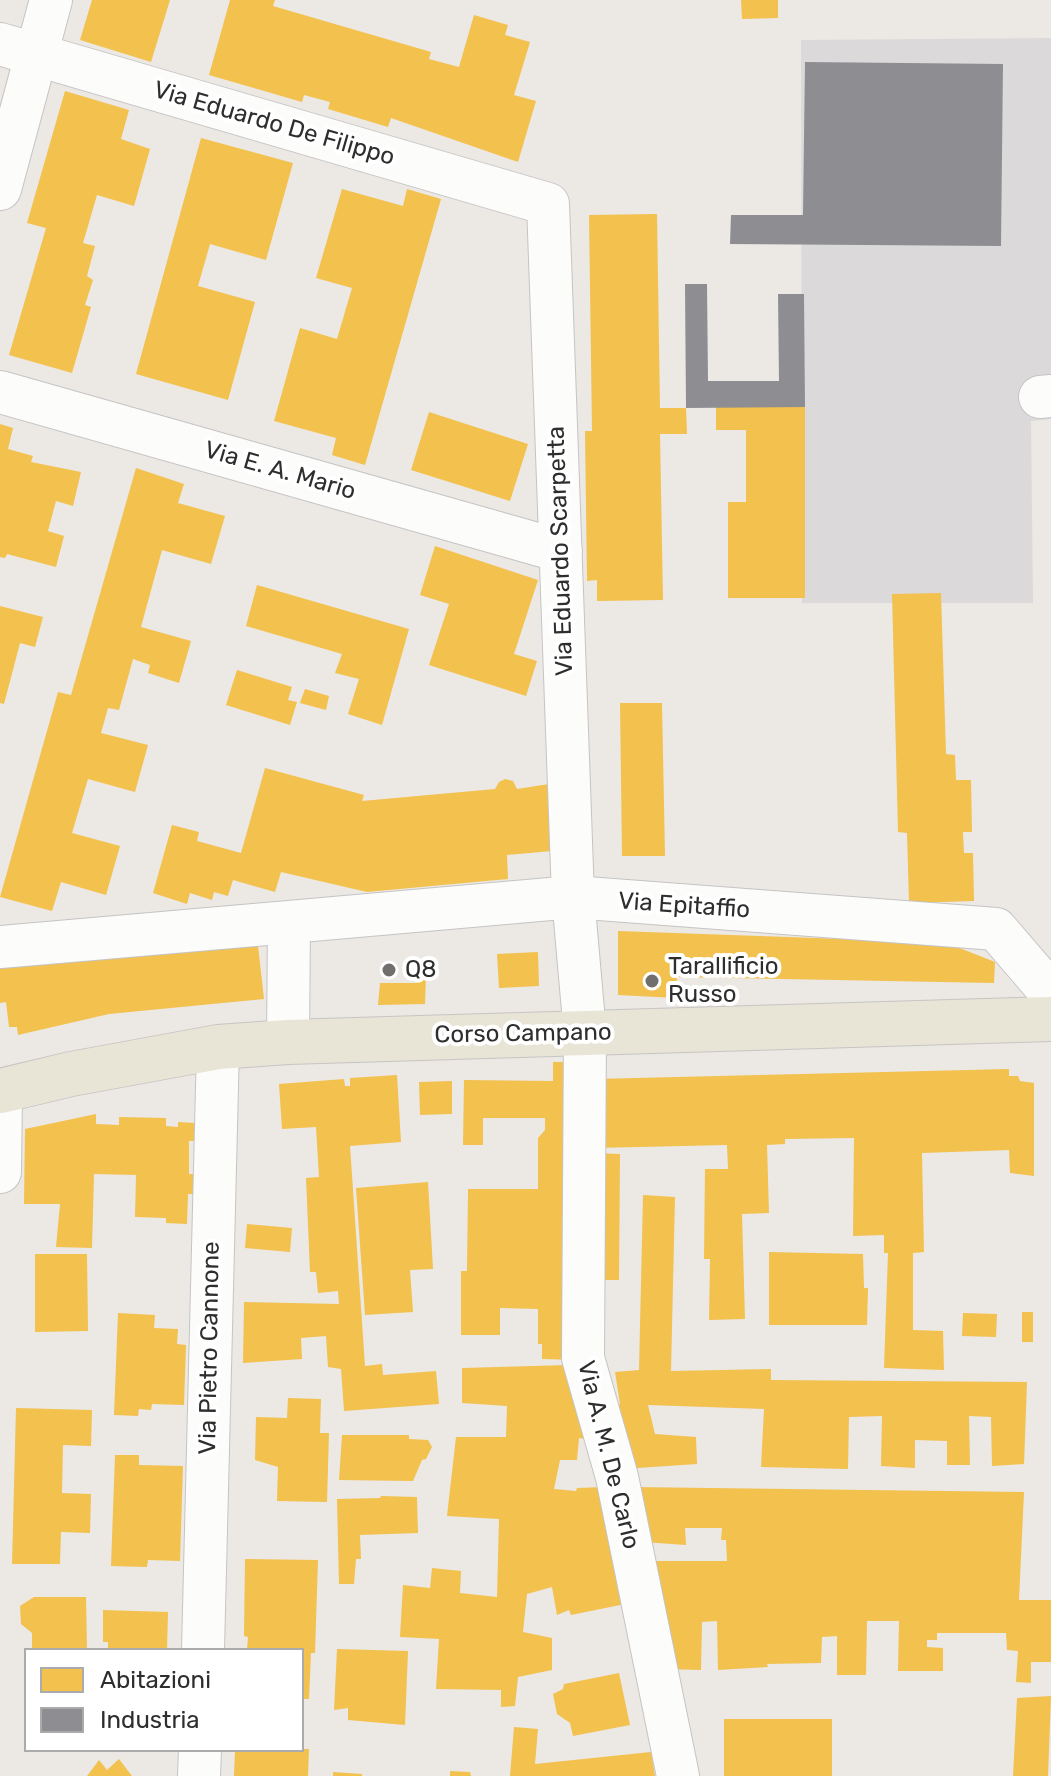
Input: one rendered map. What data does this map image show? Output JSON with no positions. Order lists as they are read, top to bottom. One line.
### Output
{"streets":{"main road":["Corso Campano"],"street":["Via Eduardo De Filippo","Via E. A. Mario","Via Eduardo Scarpetta","Via Epitaffio","Via Pietro Cannone","Via A. M. De Carlo"]},"crossings":[["Via Eduardo De Filippo","Via Eduardo Scarpetta"],["Via E. A. Mario","Via Eduardo Scarpetta"],["Via Eduardo Scarpetta","Via Epitaffio"],["Via Eduardo Scarpetta","Corso Campano"],["Via Eduardo Scarpetta","Via A. M. De Carlo"],["Corso Campano","Via Pietro Cannone"],["Corso Campano","Via A. M. De Carlo"]],"places":["Q8","Tarallificio Russo"],"legend":["Abitazioni","Industria"]}
